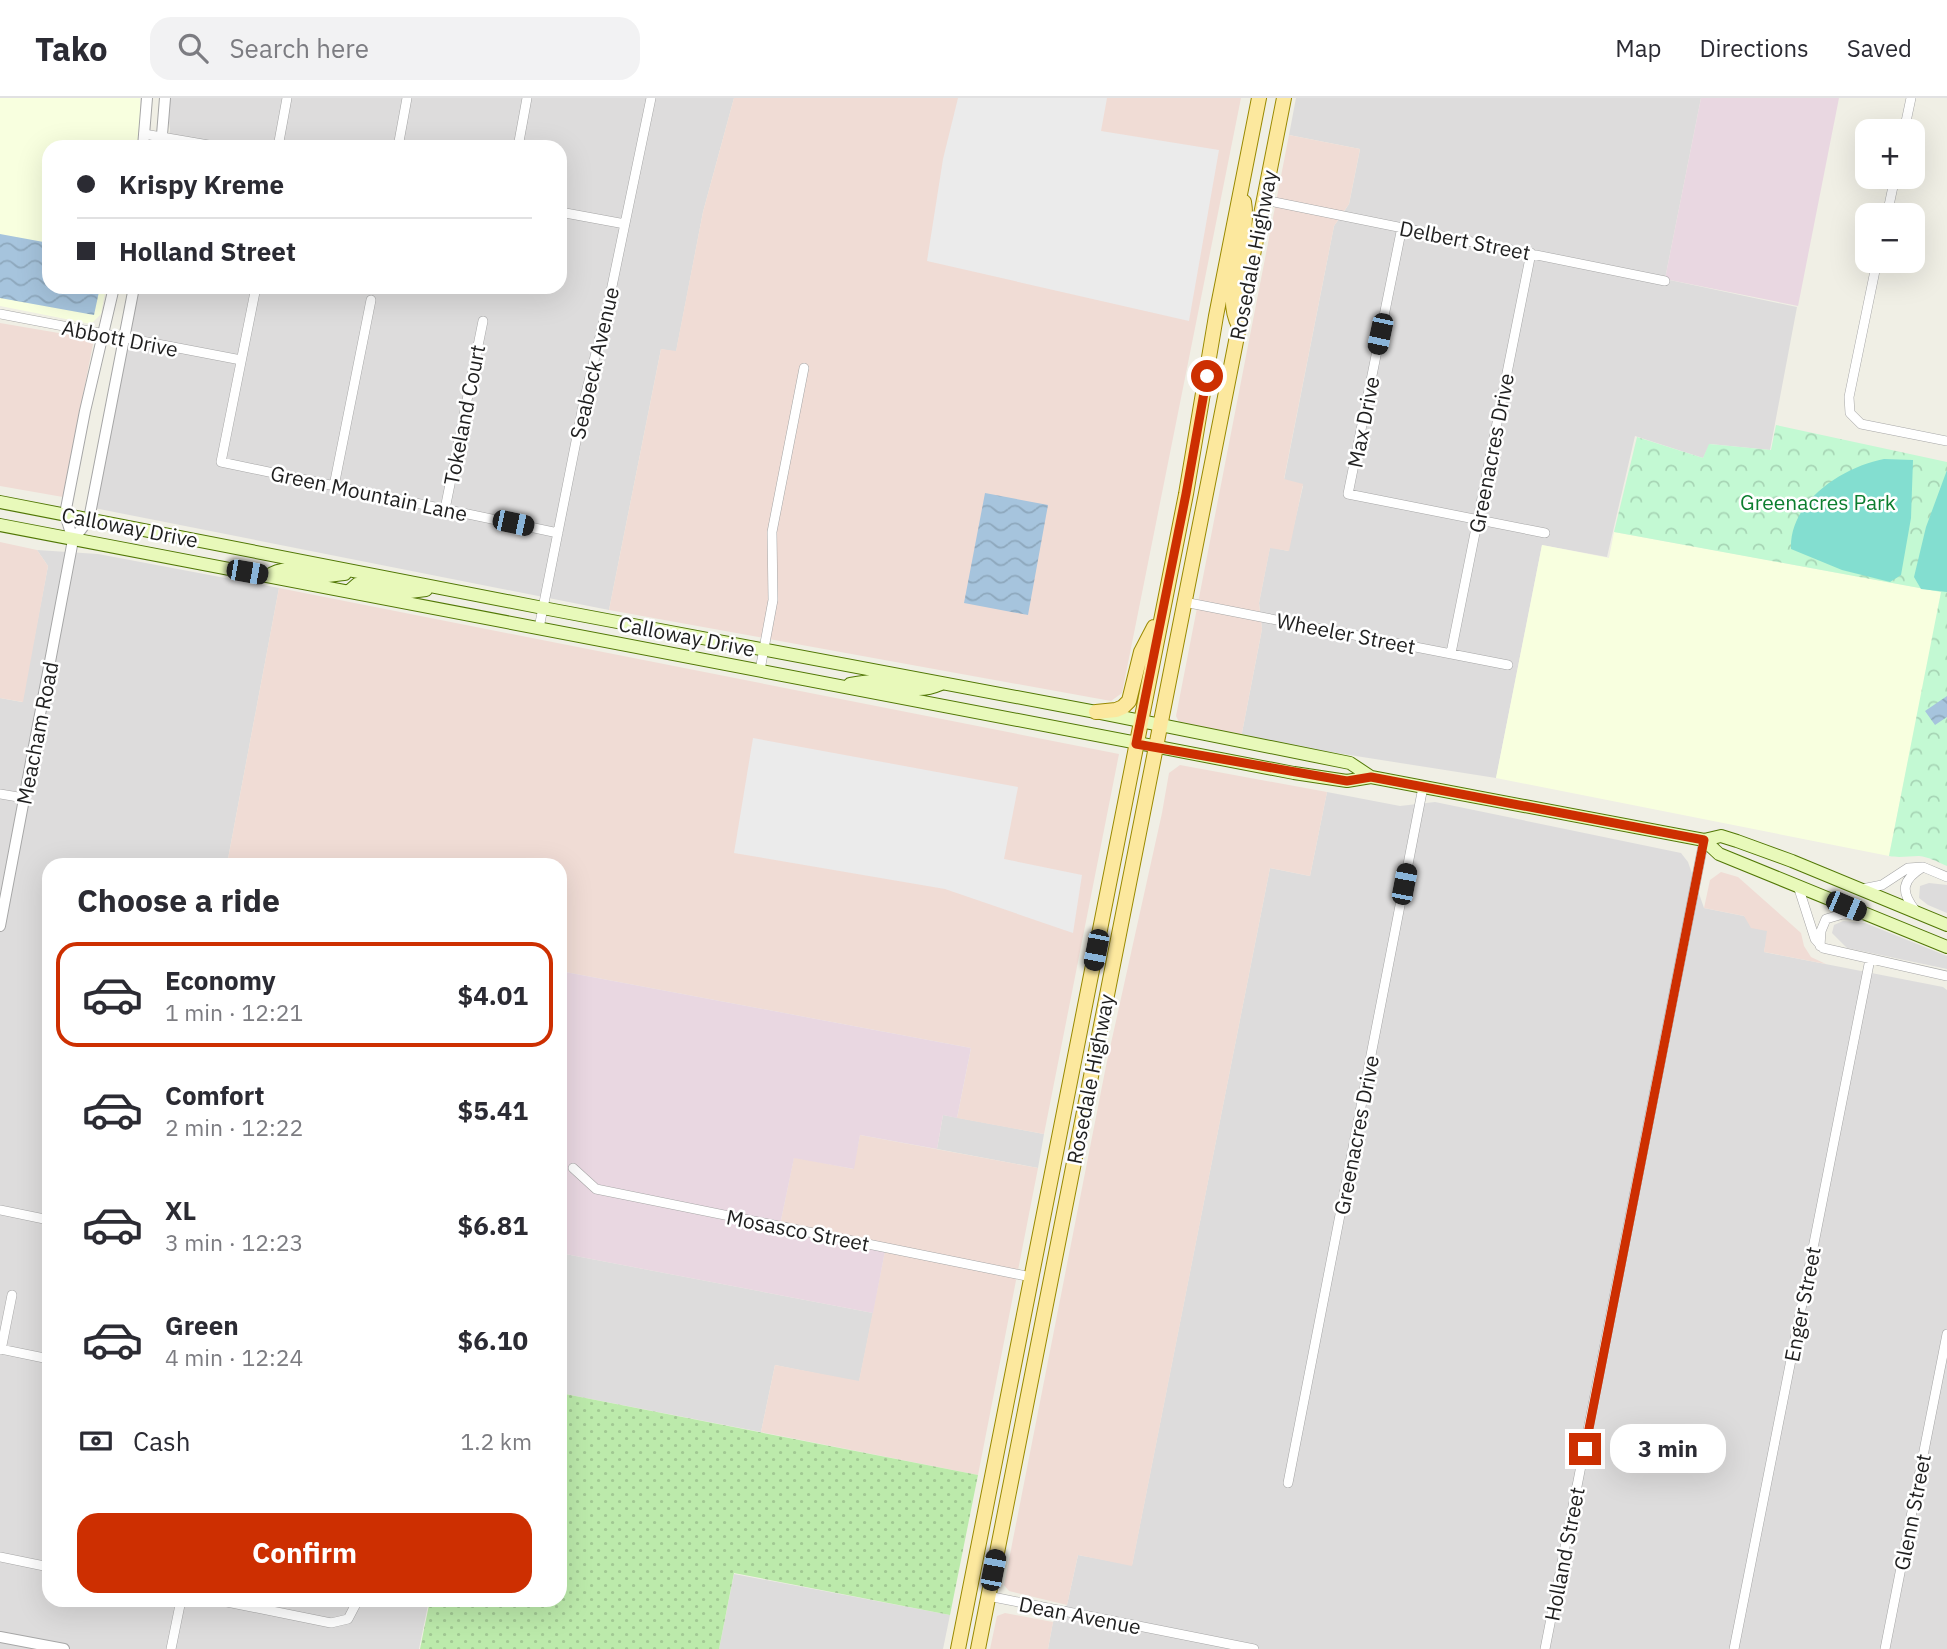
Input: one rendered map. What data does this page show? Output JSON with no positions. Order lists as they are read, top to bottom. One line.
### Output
{"streets":{"main road":["Rosedale Highway","Calloway Drive"],"street":["Delbert Street","Abbott Drive","Seabeck Avenue","Tokeland Court","Max Drive","Greenacres Drive","Green Mountain Lane","Wheeler Street","Meacham Road","Mosasco Street","Enger Street","Glenn Street","Holland Street","Dean Avenue"]},"crossings":[["Delbert Street","Rosedale Highway"],["Delbert Street","Max Drive"],["Delbert Street","Greenacres Drive"],["Rosedale Highway","Calloway Drive"],["Rosedale Highway","Wheeler Street"],["Rosedale Highway","Mosasco Street"],["Rosedale Highway","Dean Avenue"],["Abbott Drive","Green Mountain Lane"],["Abbott Drive","Meacham Road"],["Seabeck Avenue","Green Mountain Lane"],["Seabeck Avenue","Calloway Drive"],["Tokeland Court","Green Mountain Lane"],["Max Drive","Greenacres Drive"],["Greenacres Drive","Calloway Drive"],["Greenacres Drive","Wheeler Street"],["Calloway Drive","Meacham Road"],["Calloway Drive","Holland Street"]],"parks":["Greenacres Park"],"page":{"header":"Tako","search":"Search here","nav":["Map","Directions","Saved"],"map_buttons":["+","−"],"banner":["Krispy Kreme","Holland Street"],"heading":"Choose a ride","list":[{"name":"Economy","note":"1 min · 12:21","value":"$4.01"},{"name":"Comfort","note":"2 min · 12:22","value":"$5.41"},{"name":"XL","note":"3 min · 12:23","value":"$6.81"},{"name":"Green","note":"4 min · 12:24","value":"$6.10"}],"pay":["Cash","1.2 km"],"bubble":"3 min","buttons":"Confirm"}}
